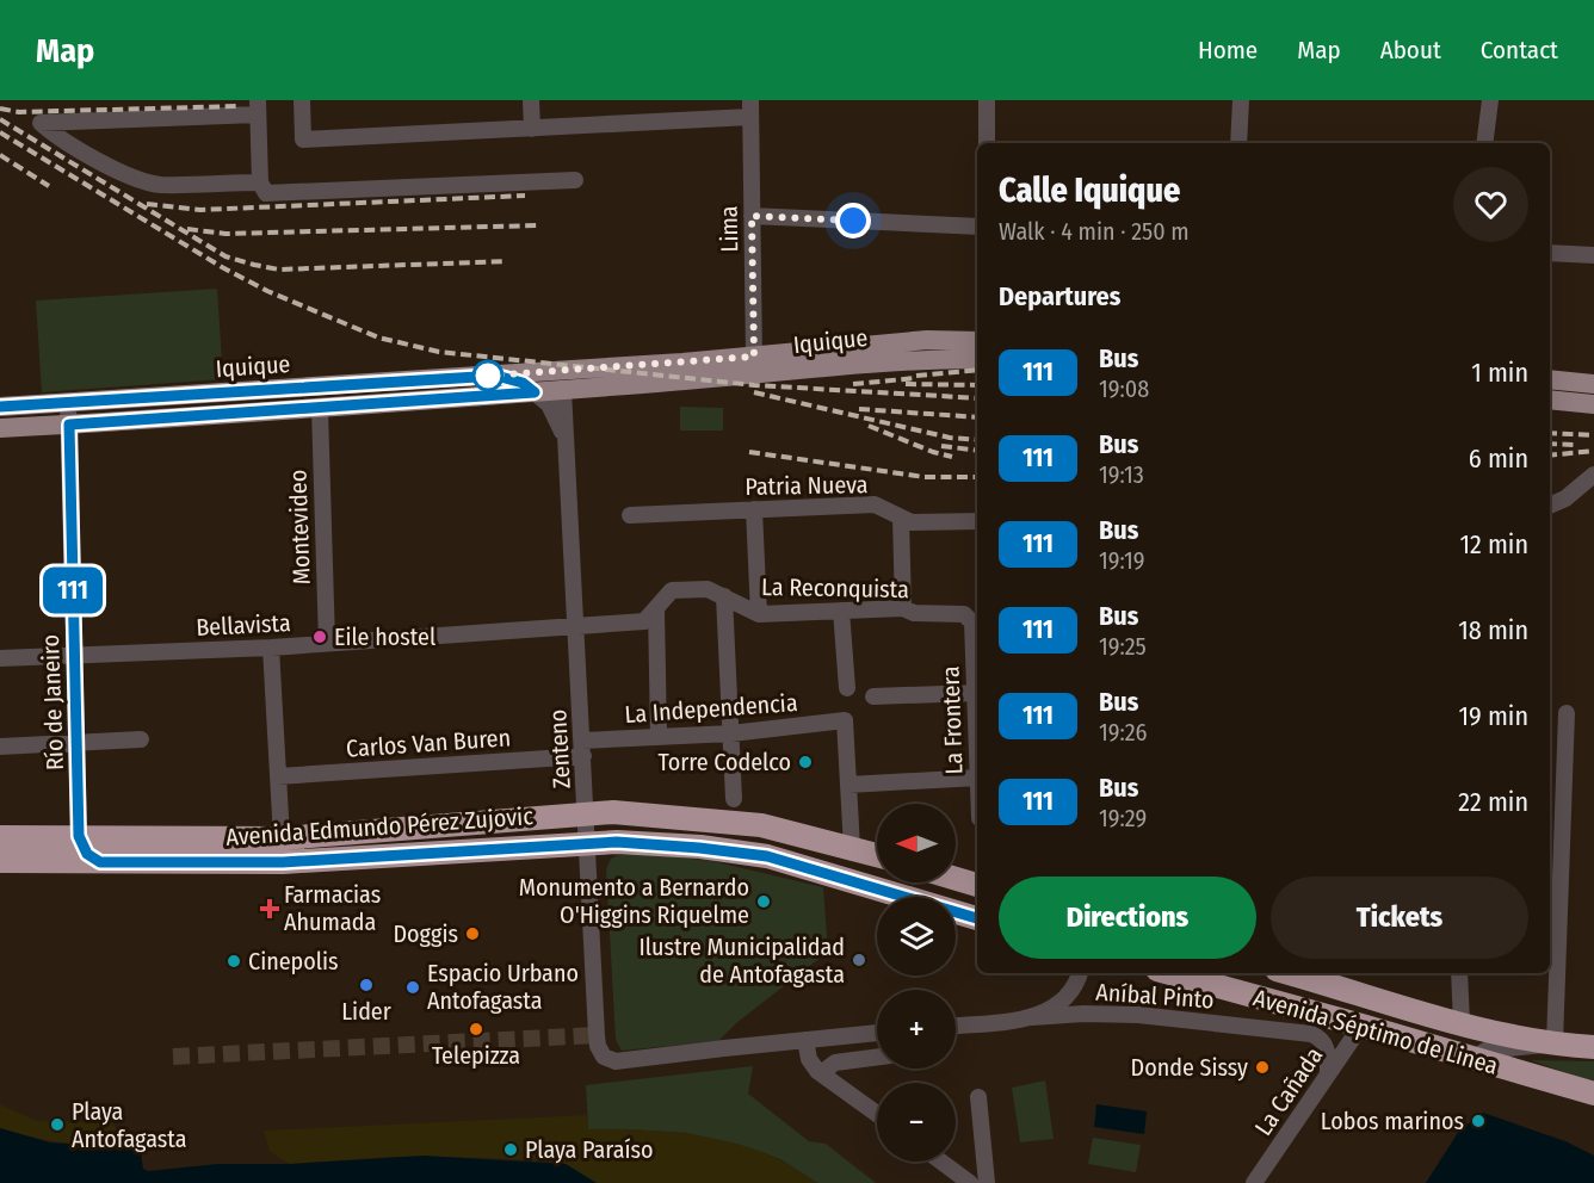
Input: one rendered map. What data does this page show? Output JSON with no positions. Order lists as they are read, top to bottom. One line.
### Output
{"streets":{"highway":["Avenida Edmundo Pérez Zujovic","Avenida Séptimo de Linea"],"main road":["Iquique"],"street":["Lima","Patria Nueva","Montevideo","La Reconquista","Bellavista","Río de Janeiro","La Independencia","La Frontera","Carlos Van Buren","Zenteno","Aníbal Pinto","La Cañada"]},"crossings":[["Lima","Iquique"],["Iquique","Montevideo"],["Iquique","Río de Janeiro"],["Iquique","Zenteno"],["Montevideo","Bellavista"],["La Reconquista","Bellavista"],["La Reconquista","La Frontera"],["La Reconquista","Zenteno"],["Bellavista","Río de Janeiro"],["Bellavista","Zenteno"],["Río de Janeiro","Avenida Edmundo Pérez Zujovic"],["La Independencia","Carlos Van Buren"],["La Independencia","Zenteno"],["Carlos Van Buren","Zenteno"],["Zenteno","Avenida Edmundo Pérez Zujovic"],["Aníbal Pinto","La Cañada"],["Avenida Séptimo de Linea","La Cañada"]],"places":{"other":["Eile hostel","Torre Codelco","Monumento a Bernardo O'Higgins Riquelme","Doggis","Ilustre Municipalidad de Antofagasta","Cinepolis","Lider","Espacio Urbano Antofagasta","Telepizza","Donde Sissy","Lobos marinos","Playa Antofagasta","Playa Paraíso"],"health":["Farmacias Ahumada"]},"lines":["bus line 111"],"north":"left","page":{"header":"Map","nav":["Home","Map","About","Contact"],"on_map":"111","heading":[["Calle Iquique","Walk · 4 min · 250 m"],"Departures"],"list":[{"mark":"111","name":"Bus","note":"19:08","value":"1 min"},{"mark":"111","name":"Bus","note":"19:13","value":"6 min"},{"mark":"111","name":"Bus","note":"19:19","value":"12 min"},{"mark":"111","name":"Bus","note":"19:25","value":"18 min"},{"mark":"111","name":"Bus","note":"19:26","value":"19 min"},{"mark":"111","name":"Bus","note":"19:29","value":"22 min"}],"map_buttons":["+","−"],"buttons":["Directions","Tickets"]}}
